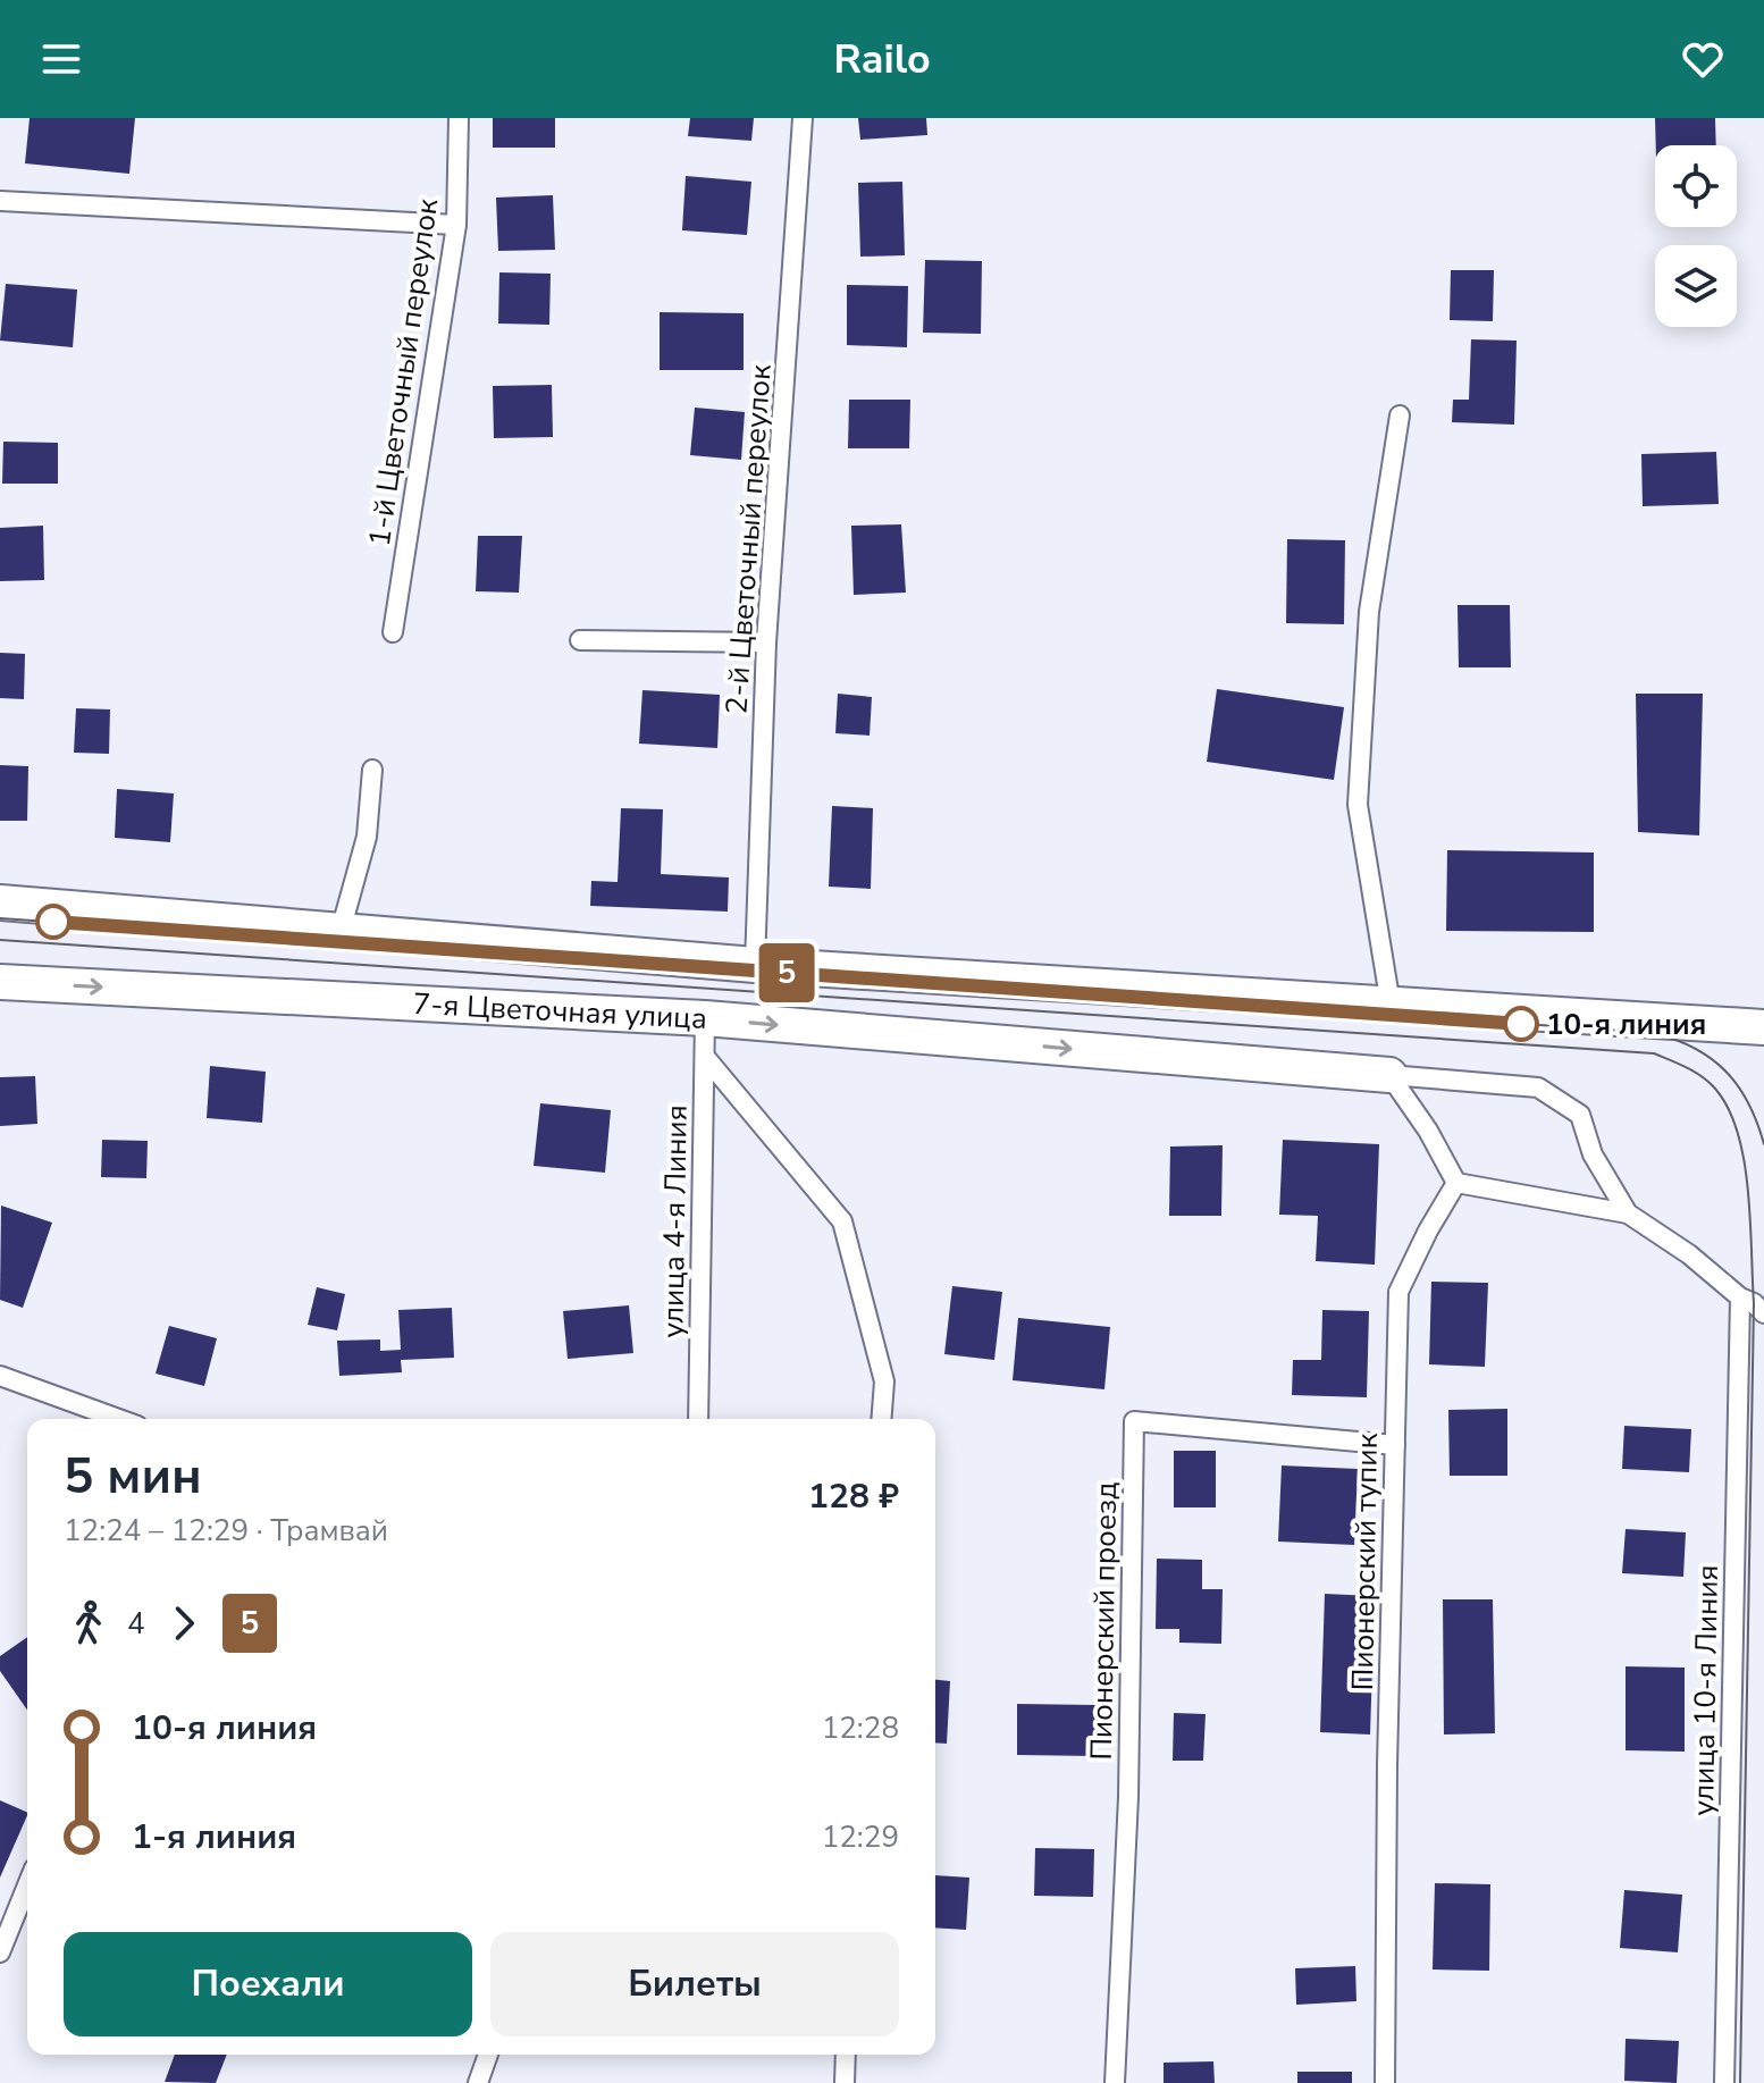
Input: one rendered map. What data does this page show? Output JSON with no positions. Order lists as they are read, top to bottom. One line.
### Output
{"streets":{"street":["7-я Цветочная улица"],"lane":["1-й Цветочный переулок","2-й Цветочный переулок","улица 4-я Линия","Пионерский тупик","Пионерский проезд","улица 10-я Линия"]},"crossings":[["7-я Цветочная улица","улица 4-я Линия"],["Пионерский тупик","Пионерский проезд"]],"places":["10-я линия"],"lines":["tram line 5"],"page":{"header":"Railo","on_map":"5","heading":["5 мин","12:24 – 12:29 · Трамвай","128 ₽"],"legs":["4","5"],"list":[{"name":"10-я линия","value":"12:28"},{"name":"1-я линия","value":"12:29"}],"buttons":["Поехали","Билеты"]}}
